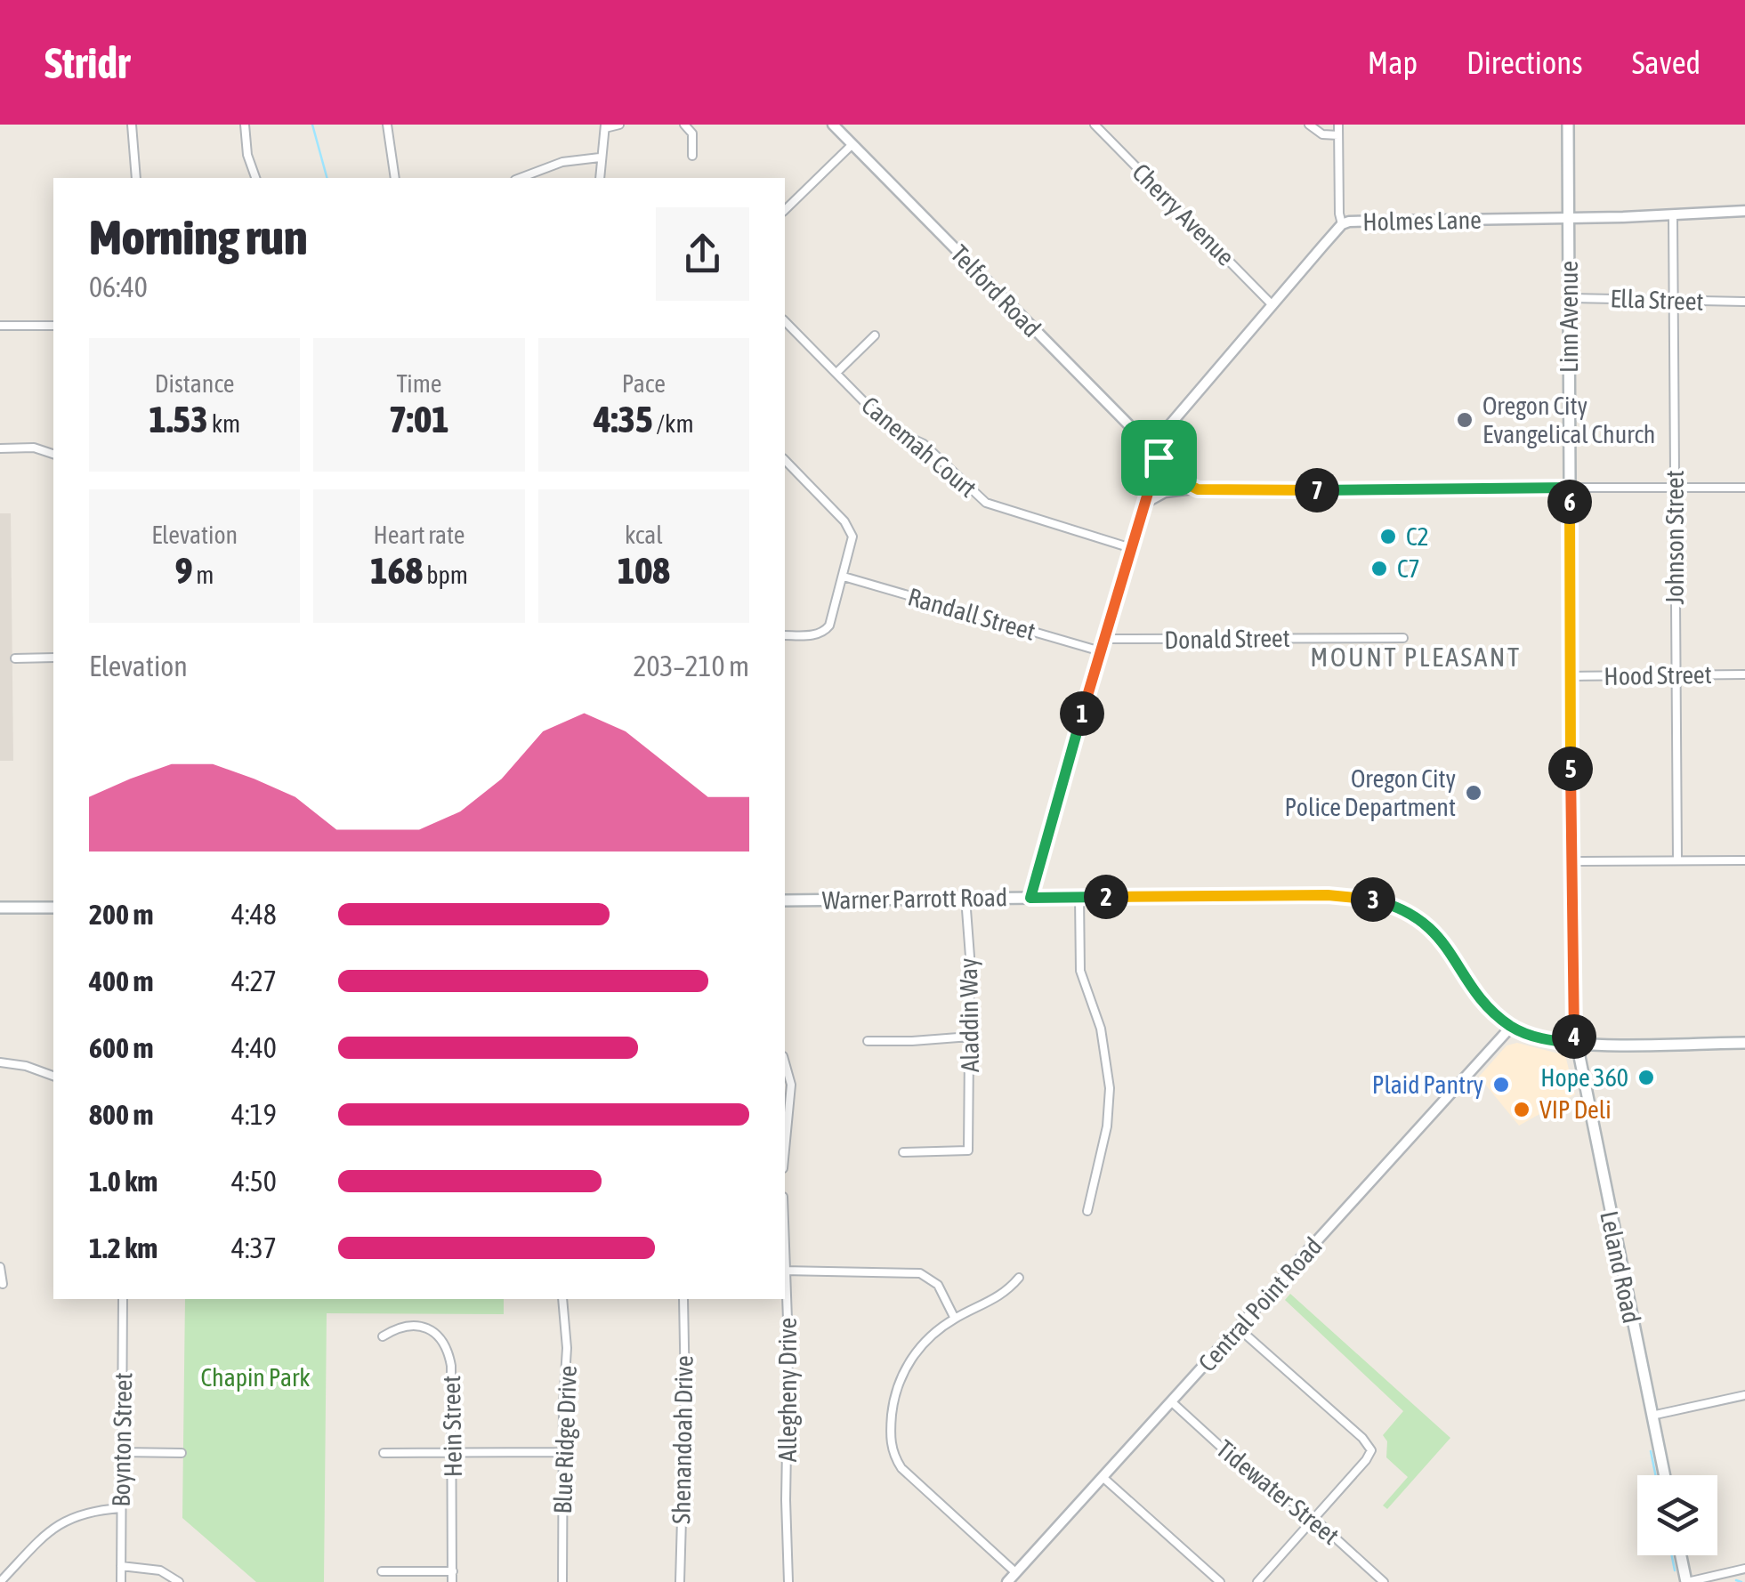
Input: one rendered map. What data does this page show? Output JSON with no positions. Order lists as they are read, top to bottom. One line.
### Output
{"streets":{"main road":["Linn Avenue","Warner Parrott Road","Leland Road"],"street":["Cherry Avenue","Holmes Lane","Telford Road","Ella Street","Canemah Court","Johnson Street","Randall Street","Donald Street","Hood Street","Aladdin Way","Central Point Road","Allegheny Drive","Hein Street","Boynton Street","Blue Ridge Drive","Shenandoah Drive","Tidewater Street"]},"crossings":[["Cherry Avenue","Holmes Lane"],["Holmes Lane","Telford Road"],["Holmes Lane","Linn Avenue"],["Holmes Lane","Johnson Street"],["Ella Street","Linn Avenue"],["Ella Street","Johnson Street"],["Linn Avenue","Hood Street"],["Linn Avenue","Warner Parrott Road"],["Linn Avenue","Leland Road"],["Johnson Street","Hood Street"],["Warner Parrott Road","Aladdin Way"],["Warner Parrott Road","Leland Road"],["Warner Parrott Road","Central Point Road"],["Central Point Road","Tidewater Street"]],"districts":["MOUNT PLEASANT"],"parks":["Chapin Park"],"places":["Oregon City Evangelical Church","C2","C7","Oregon City Police Department","Hope 360","Plaid Pantry","VIP Deli"],"page":{"header":"Stridr","nav":["Map","Directions","Saved"],"heading":["Morning run","06:40"],"stats":[["Distance","1.53 km"],["Time","7:01"],["Pace","4:35 /km"],["Elevation","9 m"],["Heart rate","168 bpm"],["kcal","108"]],"pins":["7","6","1","5","2","3","4"],"chart":["Elevation","203–210 m"],"list":[{"name":"200 m","note":"4:48"},{"name":"400 m","note":"4:27"},{"name":"600 m","note":"4:40"},{"name":"800 m","note":"4:19"},{"name":"1.0 km","note":"4:50"},{"name":"1.2 km","note":"4:37"}]}}
